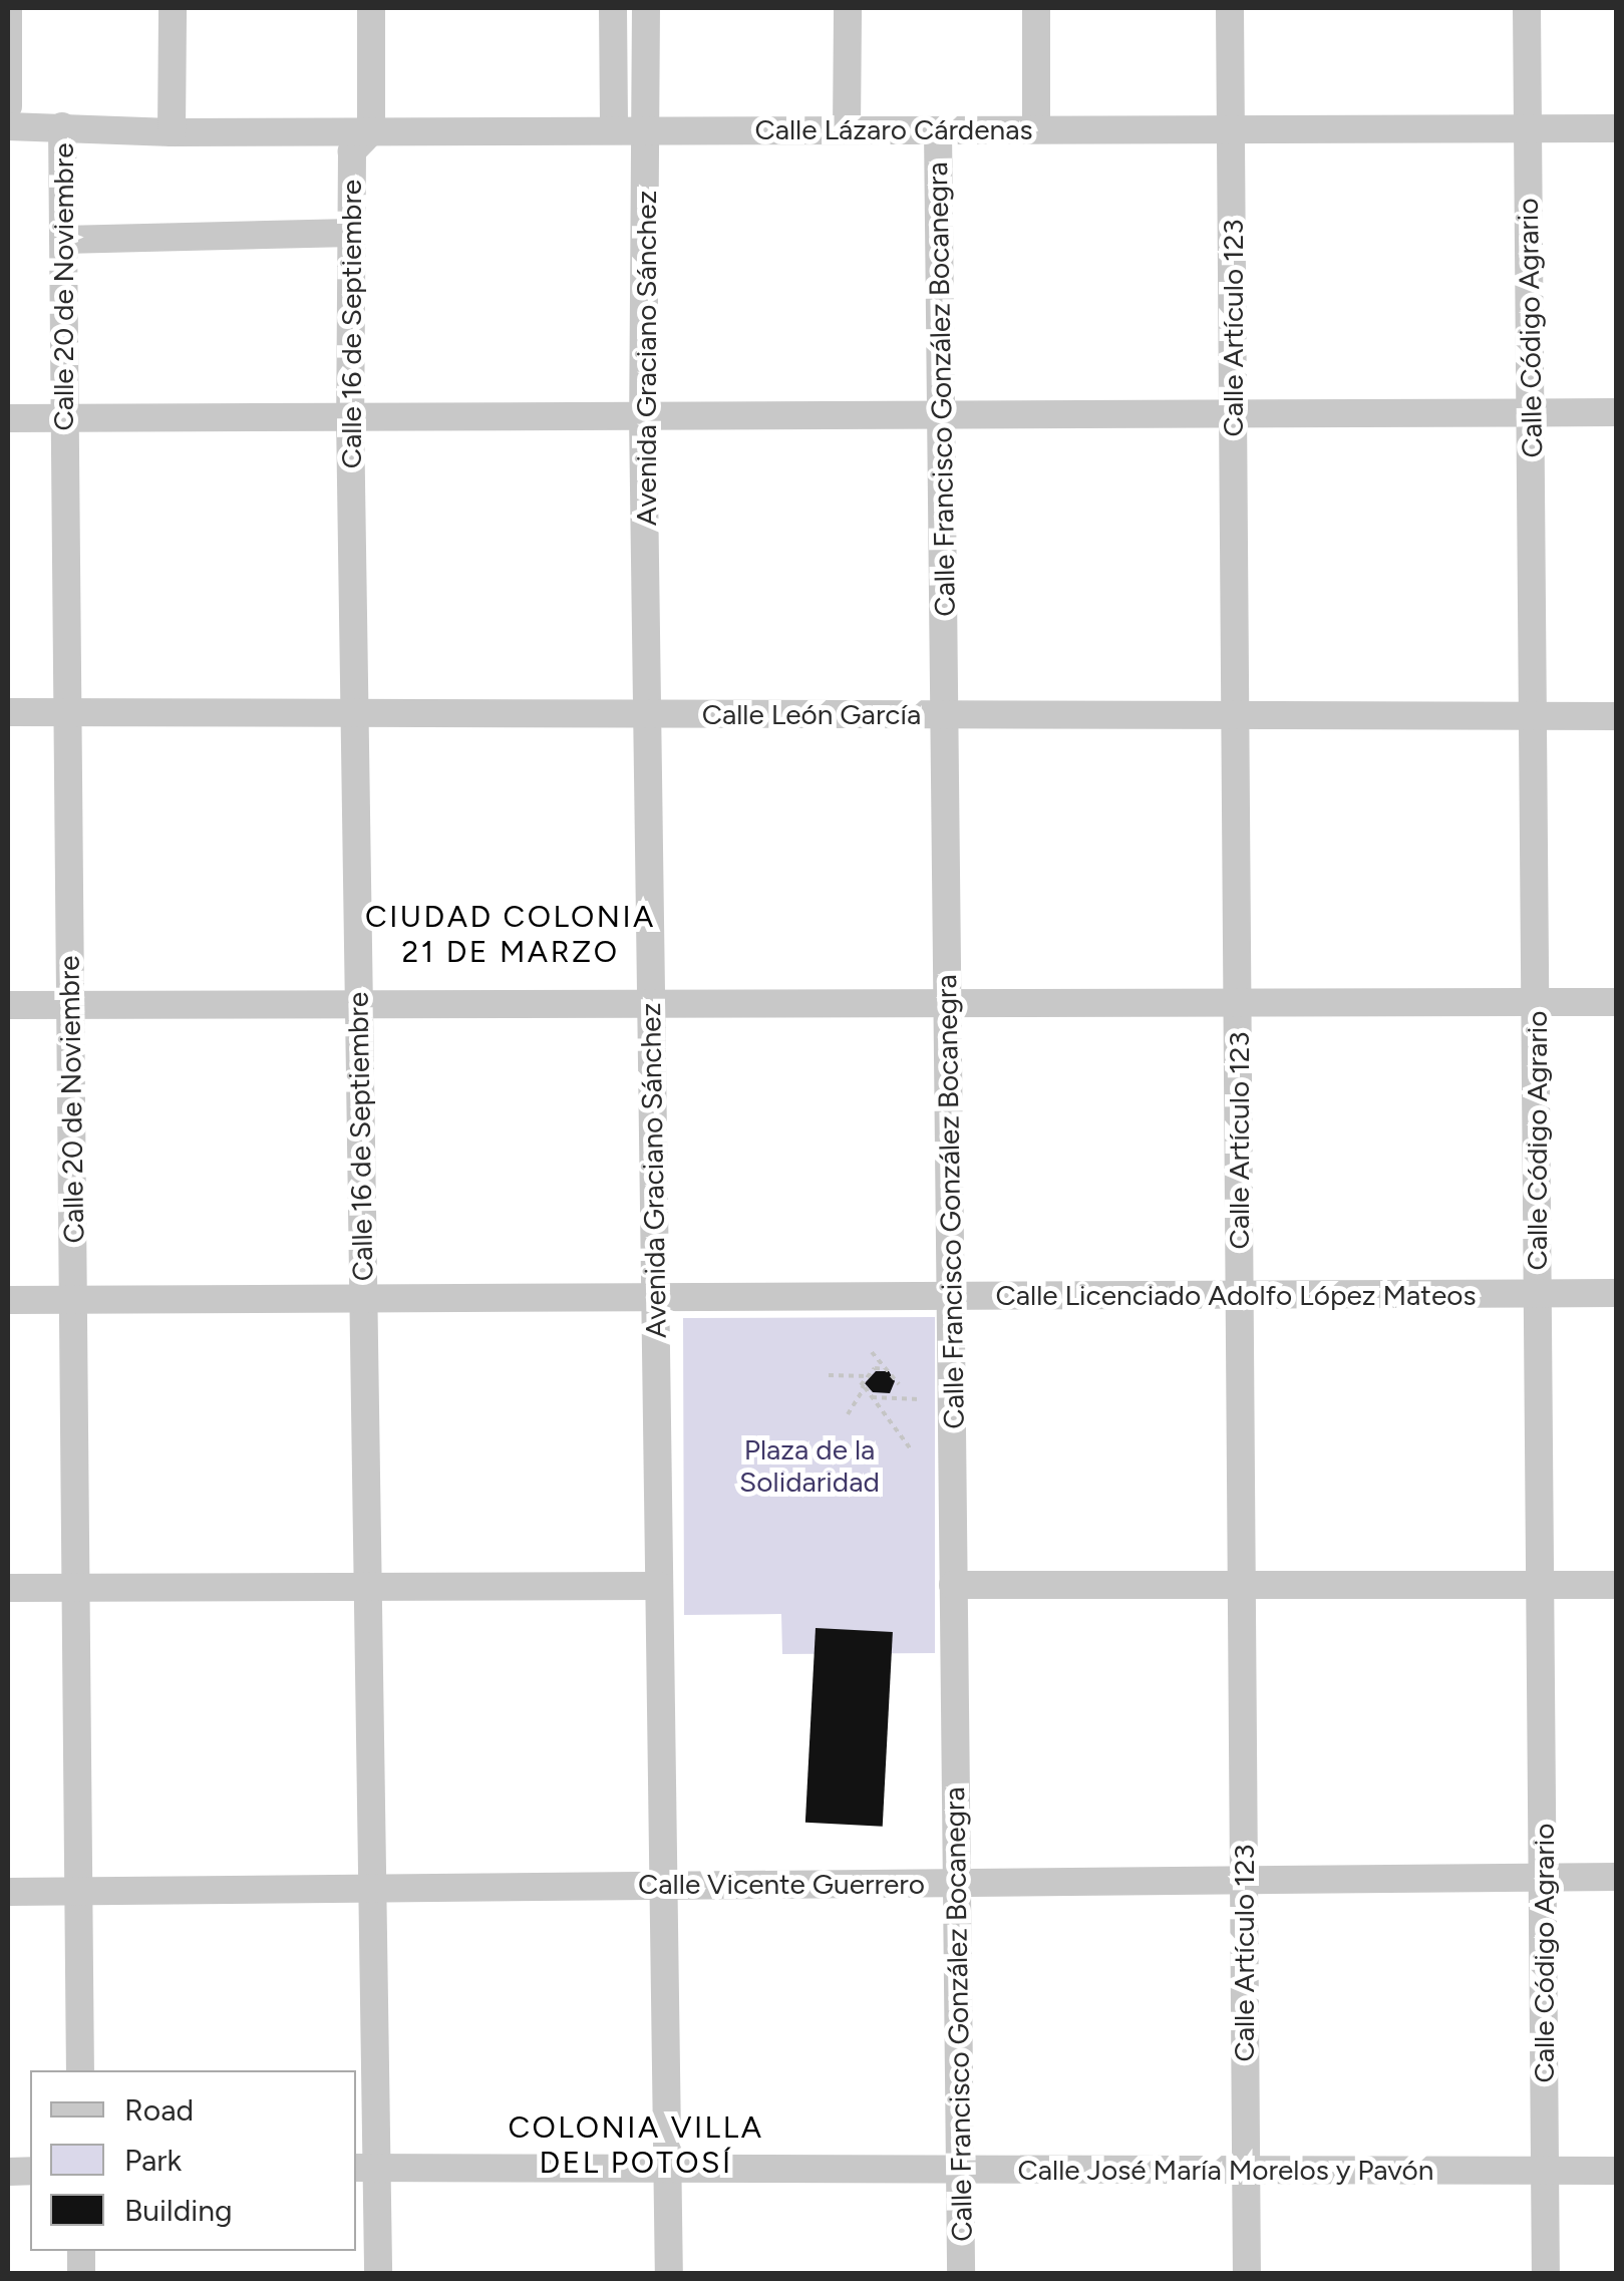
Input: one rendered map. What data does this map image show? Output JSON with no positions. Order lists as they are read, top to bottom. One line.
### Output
{"streets":{"street":["Calle Lázaro Cárdenas","Calle 20 de Noviembre","Calle 16 de Septiembre","Calle Artículo 123","Calle Código Agrario","Avenida Graciano Sánchez","Calle Francisco González Bocanegra","Calle León García","Calle Licenciado Adolfo López Mateos","Calle Vicente Guerrero","Calle José María Morelos y Pavón"]},"crossings":[["Calle Lázaro Cárdenas","Calle 20 de Noviembre"],["Calle Lázaro Cárdenas","Calle 16 de Septiembre"],["Calle Lázaro Cárdenas","Calle Artículo 123"],["Calle Lázaro Cárdenas","Calle Código Agrario"],["Calle Lázaro Cárdenas","Avenida Graciano Sánchez"],["Calle Lázaro Cárdenas","Calle Francisco González Bocanegra"],["Calle 20 de Noviembre","Calle León García"],["Calle 20 de Noviembre","Calle Licenciado Adolfo López Mateos"],["Calle 20 de Noviembre","Calle Vicente Guerrero"],["Calle 16 de Septiembre","Calle León García"],["Calle 16 de Septiembre","Calle Licenciado Adolfo López Mateos"],["Calle 16 de Septiembre","Calle Vicente Guerrero"],["Calle 16 de Septiembre","Calle José María Morelos y Pavón"],["Calle Artículo 123","Calle León García"],["Calle Artículo 123","Calle Licenciado Adolfo López Mateos"],["Calle Artículo 123","Calle Vicente Guerrero"],["Calle Artículo 123","Calle José María Morelos y Pavón"],["Calle Código Agrario","Calle León García"],["Calle Código Agrario","Calle Licenciado Adolfo López Mateos"],["Calle Código Agrario","Calle Vicente Guerrero"],["Calle Código Agrario","Calle José María Morelos y Pavón"],["Avenida Graciano Sánchez","Calle León García"],["Avenida Graciano Sánchez","Calle Licenciado Adolfo López Mateos"],["Avenida Graciano Sánchez","Calle Vicente Guerrero"],["Avenida Graciano Sánchez","Calle José María Morelos y Pavón"],["Calle Francisco González Bocanegra","Calle León García"],["Calle Francisco González Bocanegra","Calle Licenciado Adolfo López Mateos"],["Calle Francisco González Bocanegra","Calle Vicente Guerrero"],["Calle Francisco González Bocanegra","Calle José María Morelos y Pavón"]],"districts":["CIUDAD COLONIA 21 DE MARZO","COLONIA VILLA DEL POTOSÍ"],"parks":["Plaza de la Solidaridad"],"legend":["Road","Park","Building"]}
